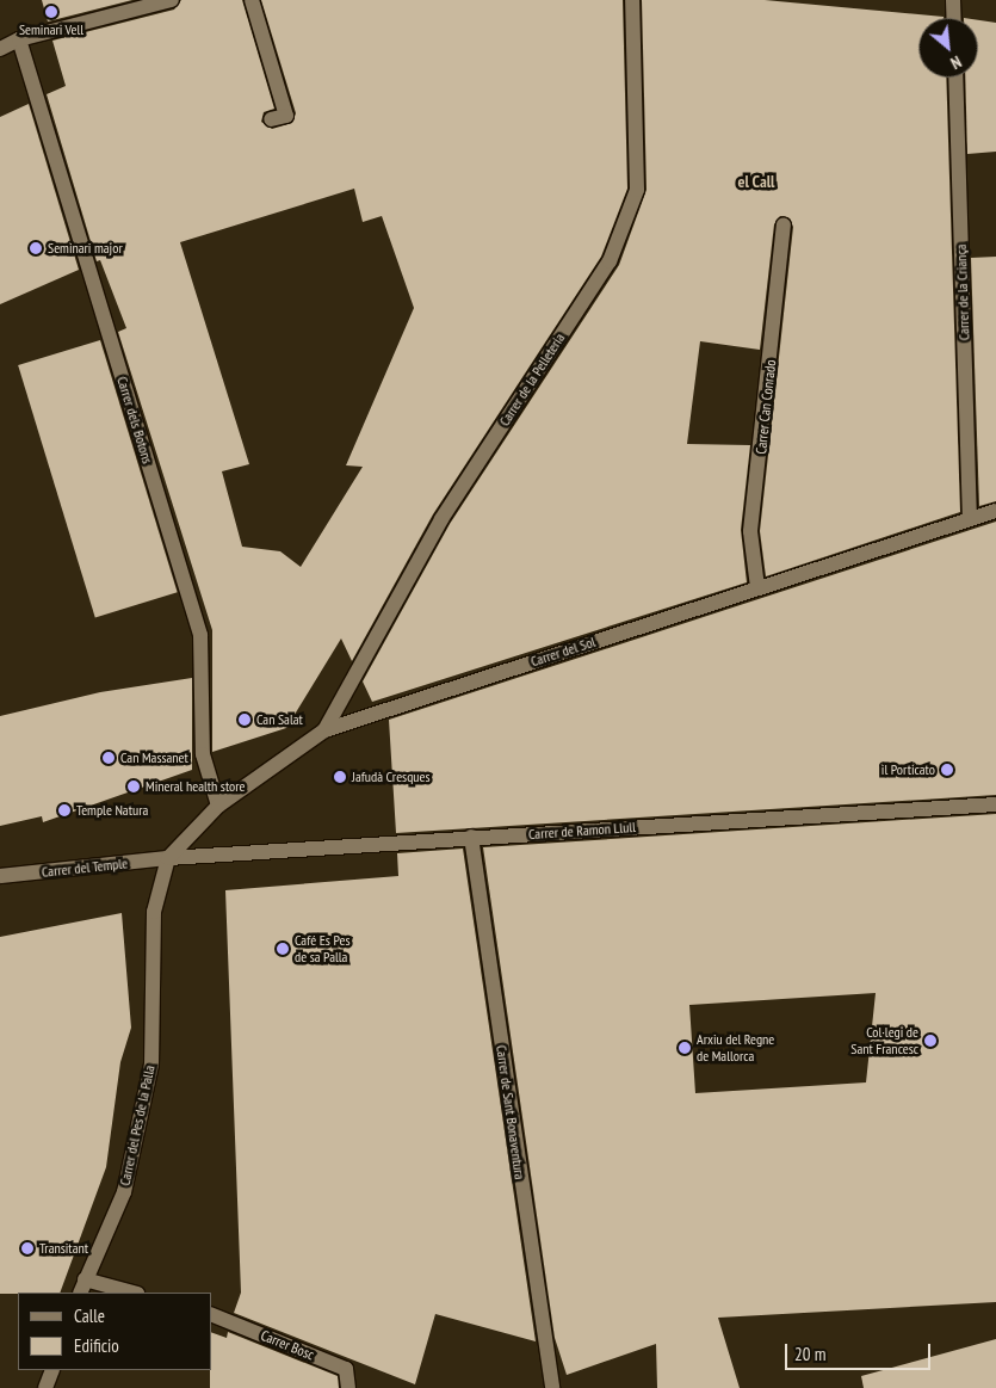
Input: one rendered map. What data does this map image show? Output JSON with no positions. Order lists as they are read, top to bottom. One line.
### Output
{"streets":{"street":["Carrer de la Criança","Carrer de la Pelleteria","Carrer Can Conrado","Carrer dels Botons","Carrer del Sol","Carrer de Ramon Llull","Carrer del Temple","Carrer de Sant Bonaventura","Carrer del Pes de la Palla","Carrer Bosc"]},"crossings":[["Carrer de la Criança","Carrer del Sol"],["Carrer de la Pelleteria","Carrer del Sol"],["Carrer Can Conrado","Carrer del Sol"],["Carrer dels Botons","Carrer del Sol"],["Carrer del Sol","Carrer de Ramon Llull"],["Carrer del Sol","Carrer del Temple"],["Carrer del Sol","Carrer del Pes de la Palla"],["Carrer de Ramon Llull","Carrer del Temple"],["Carrer de Ramon Llull","Carrer de Sant Bonaventura"],["Carrer de Ramon Llull","Carrer del Pes de la Palla"],["Carrer del Temple","Carrer del Pes de la Palla"]],"districts":["el Call"],"places":["Seminari Vell","Seminari major","Can Salat","Can Massanet","il Porticato","Jafudà Cresques","Mineral health store","Temple Natura","Café Es Pes de sa Palla","Col·legi de Sant Francesc","Arxiu del Regne de Mallorca","Transitant"],"legend":["Calle","Edificio"],"scale_bar":"20 m","north":"bottom right"}
